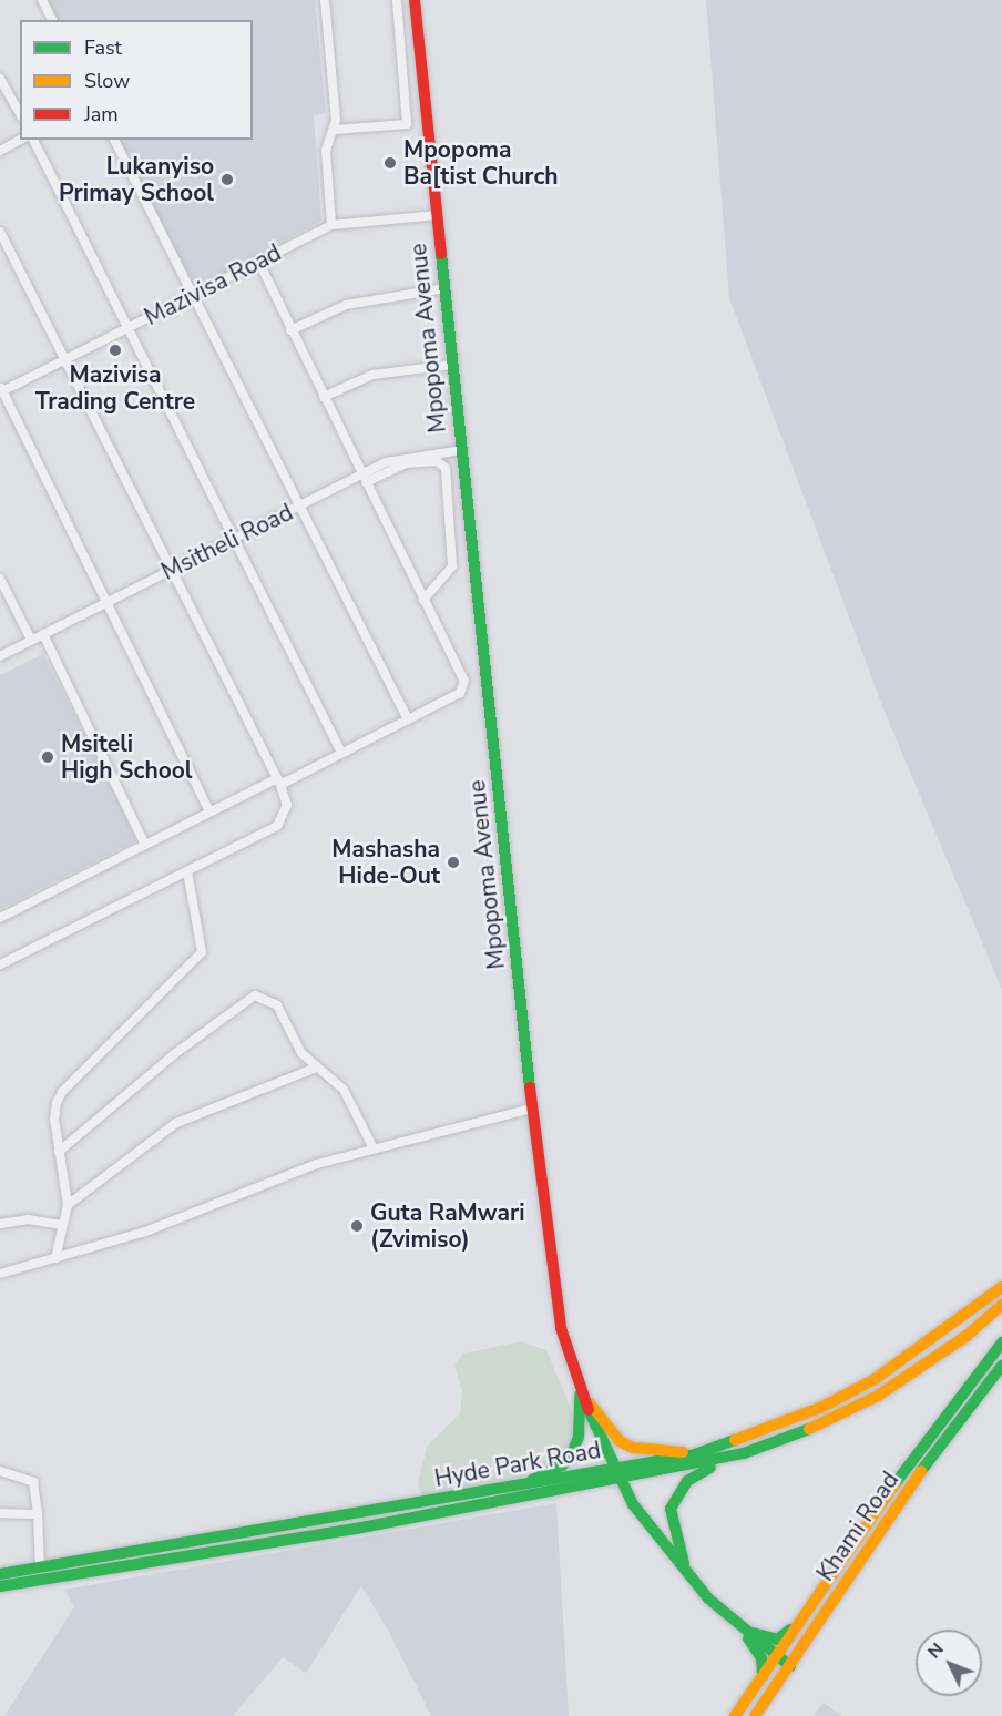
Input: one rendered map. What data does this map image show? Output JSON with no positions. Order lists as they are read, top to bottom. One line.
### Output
{"streets":{"street":["Mazivisa Road","Mpopoma Avenue","Msitheli Road","Hyde Park Road","Khami Road"]},"crossings":[["Mazivisa Road","Mpopoma Avenue"],["Mpopoma Avenue","Msitheli Road"],["Mpopoma Avenue","Hyde Park Road"],["Mpopoma Avenue","Khami Road"]],"places":["Mpopoma Ba[tist Church","Lukanyiso Primay School","Mazivisa Trading Centre","Msiteli High School","Mashasha Hide-Out","Guta RaMwari (Zvimiso)"],"legend":["Fast","Slow","Jam"],"north":"top left"}
